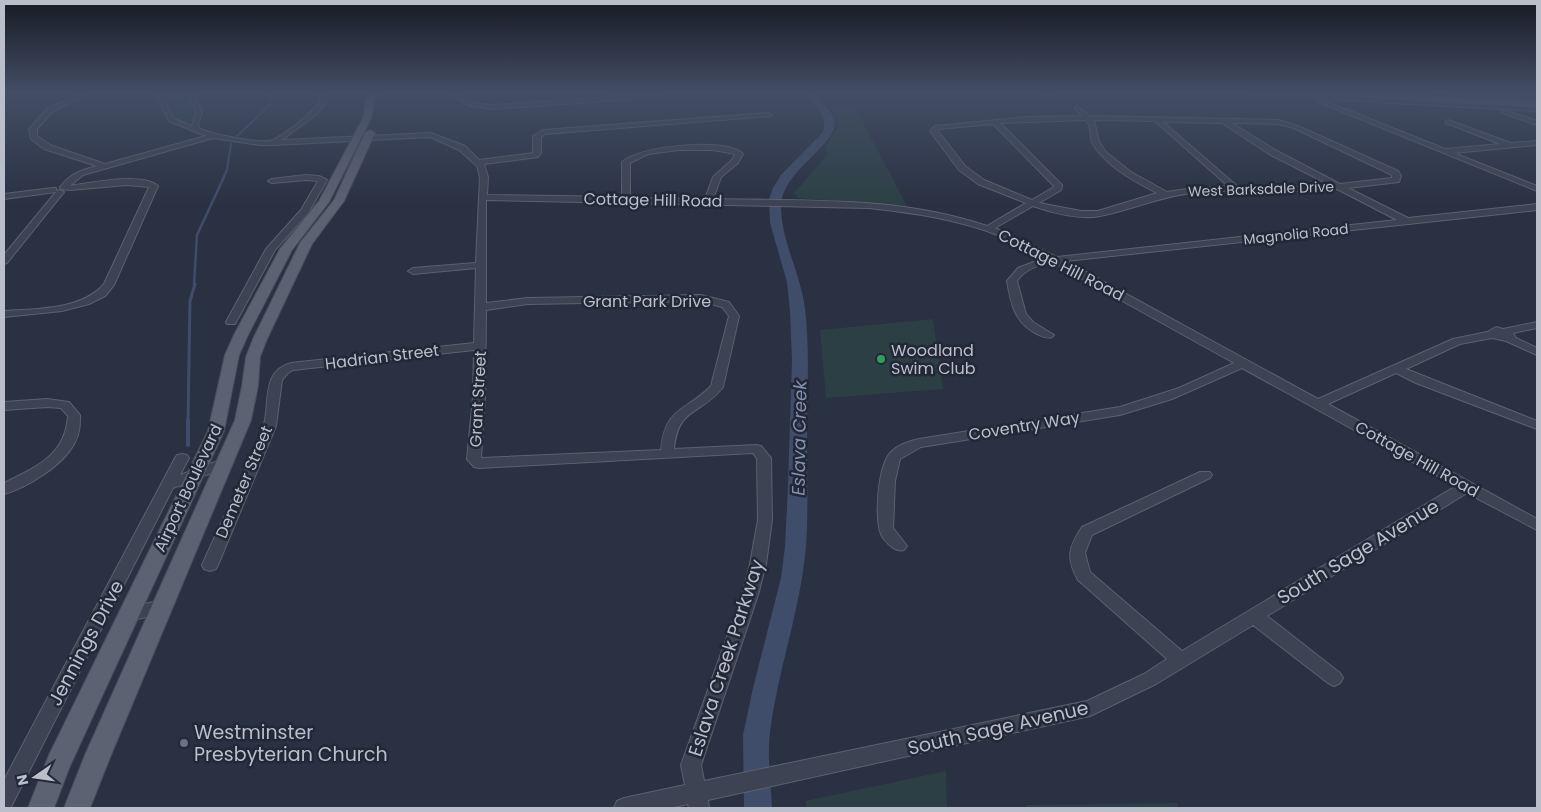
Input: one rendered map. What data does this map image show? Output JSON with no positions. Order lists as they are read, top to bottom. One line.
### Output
{"streets":{"main road":["Airport Boulevard"],"street":["West Barksdale Drive","Cottage Hill Road","Magnolia Road","Grant Park Drive","Hadrian Street","Grant Street","Coventry Way","Demeter Street","South Sage Avenue","Jennings Drive","Eslava Creek Parkway"]},"crossings":[["Cottage Hill Road","Magnolia Road"],["Cottage Hill Road","Grant Street"],["Cottage Hill Road","Coventry Way"],["Cottage Hill Road","South Sage Avenue"],["Grant Park Drive","Grant Street"],["Hadrian Street","Grant Street"],["Hadrian Street","Demeter Street"],["Grant Street","Eslava Creek Parkway"],["Airport Boulevard","Jennings Drive"],["South Sage Avenue","Eslava Creek Parkway"]],"water":["Eslava Creek"],"places":["Woodland Swim Club","Westminster Presbyterian Church"],"north":"left"}
